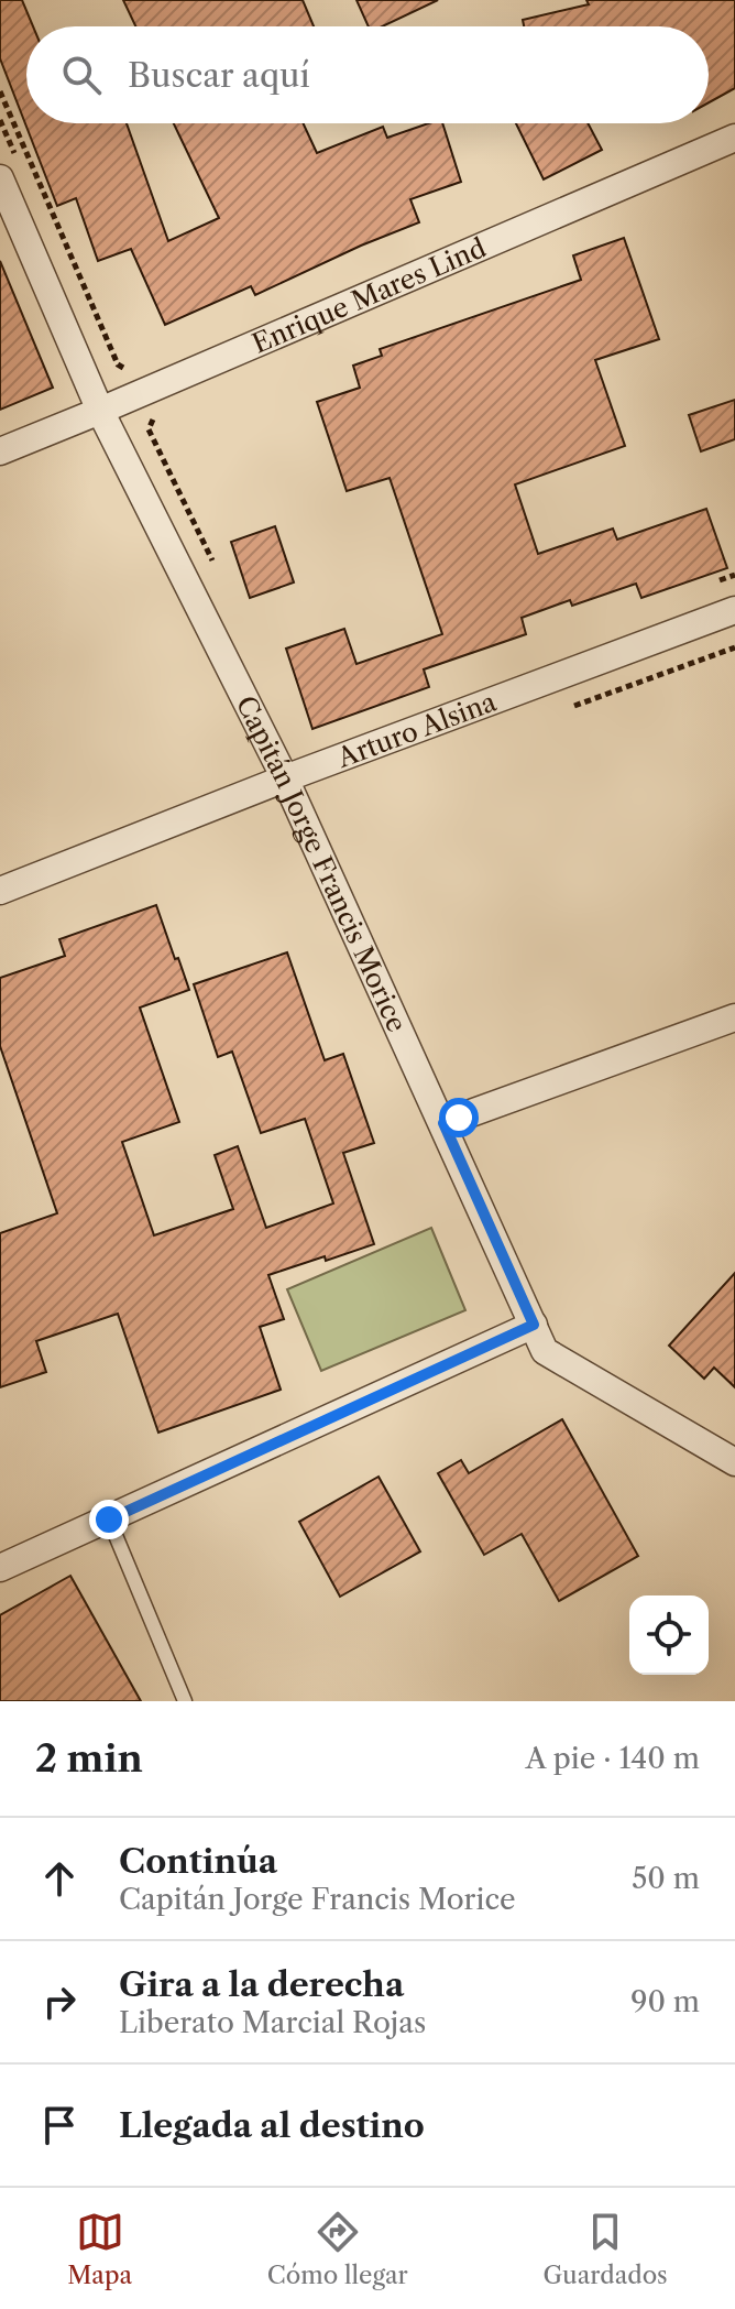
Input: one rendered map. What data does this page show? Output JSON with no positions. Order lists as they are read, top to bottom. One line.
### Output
{"streets":{"street":["Enrique Mares Lind","Arturo Alsina","Capitán Jorge Francis Morice"]},"crossings":[["Enrique Mares Lind","Capitán Jorge Francis Morice"],["Arturo Alsina","Capitán Jorge Francis Morice"]],"page":{"search":"Buscar aquí","heading":["2 min","A pie · 140 m"],"list":[["Continúa","Capitán Jorge Francis Morice","50 m"],["Gira a la derecha","Liberato Marcial Rojas","90 m"],"Llegada al destino"],"nav":["Mapa","Cómo llegar","Guardados"]}}
